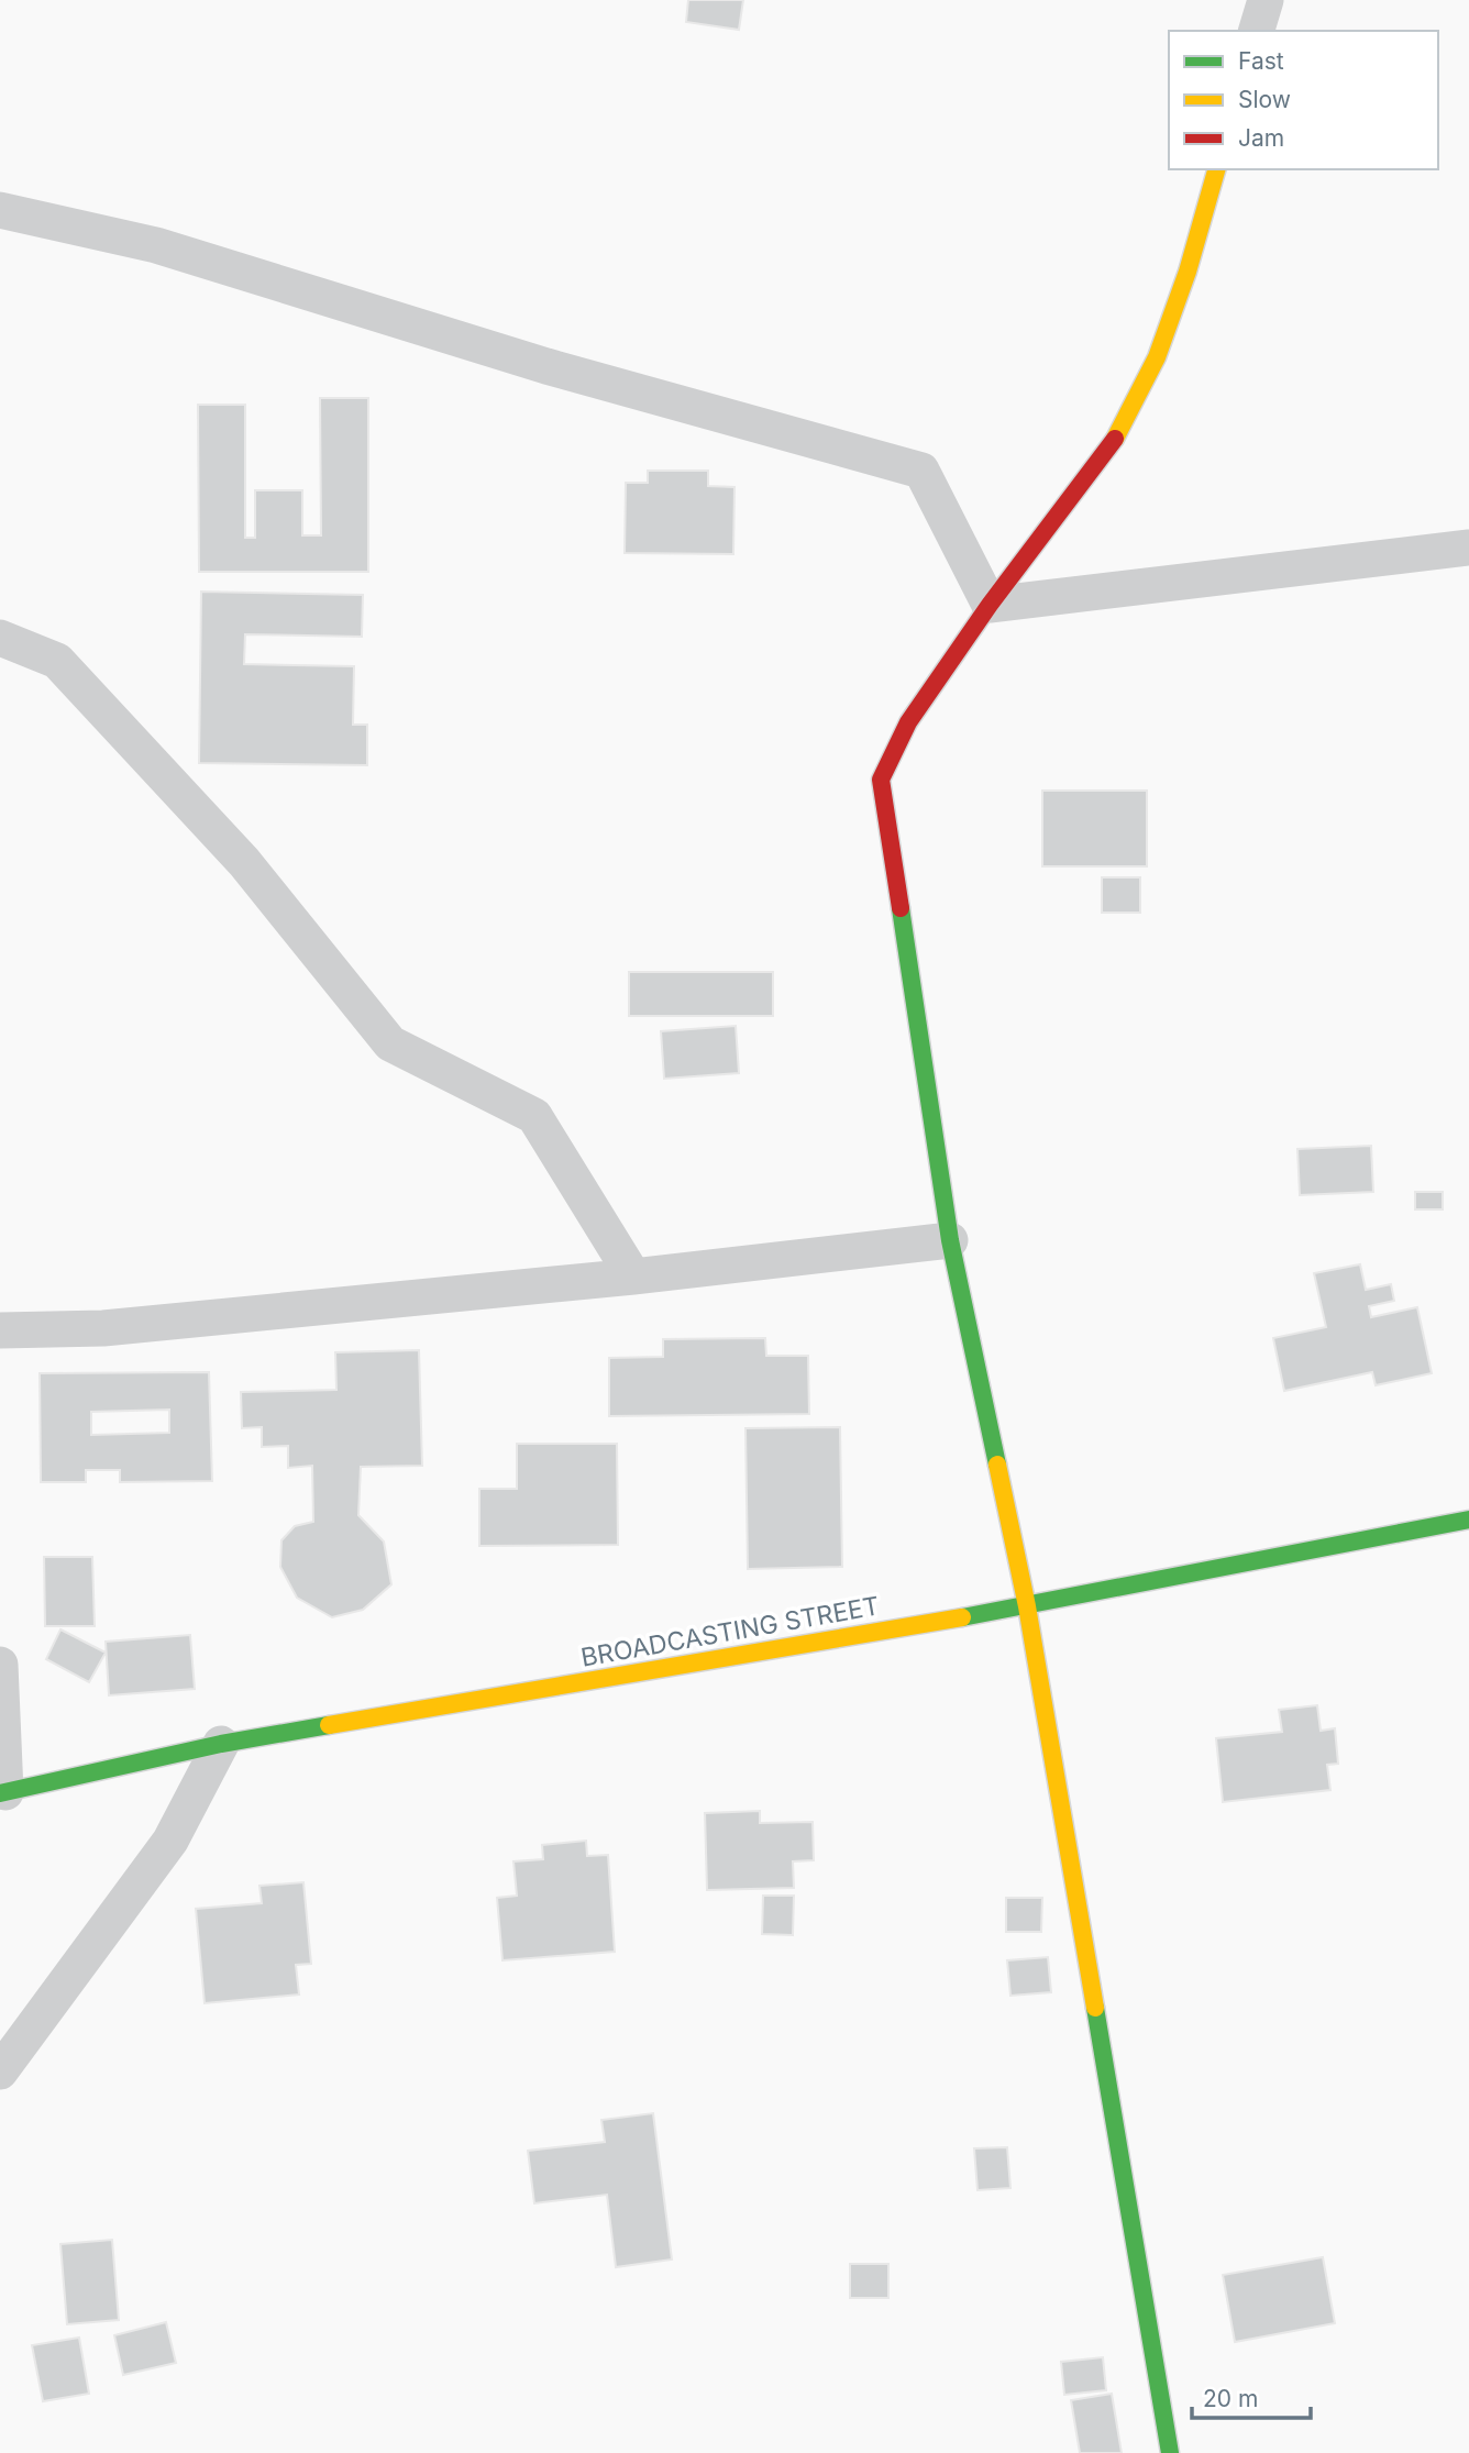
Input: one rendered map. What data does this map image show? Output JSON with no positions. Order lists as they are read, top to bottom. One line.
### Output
{"streets":{"street":["BROADCASTING STREET"]},"legend":["Fast","Slow","Jam"],"scale_bar":"20 m"}
